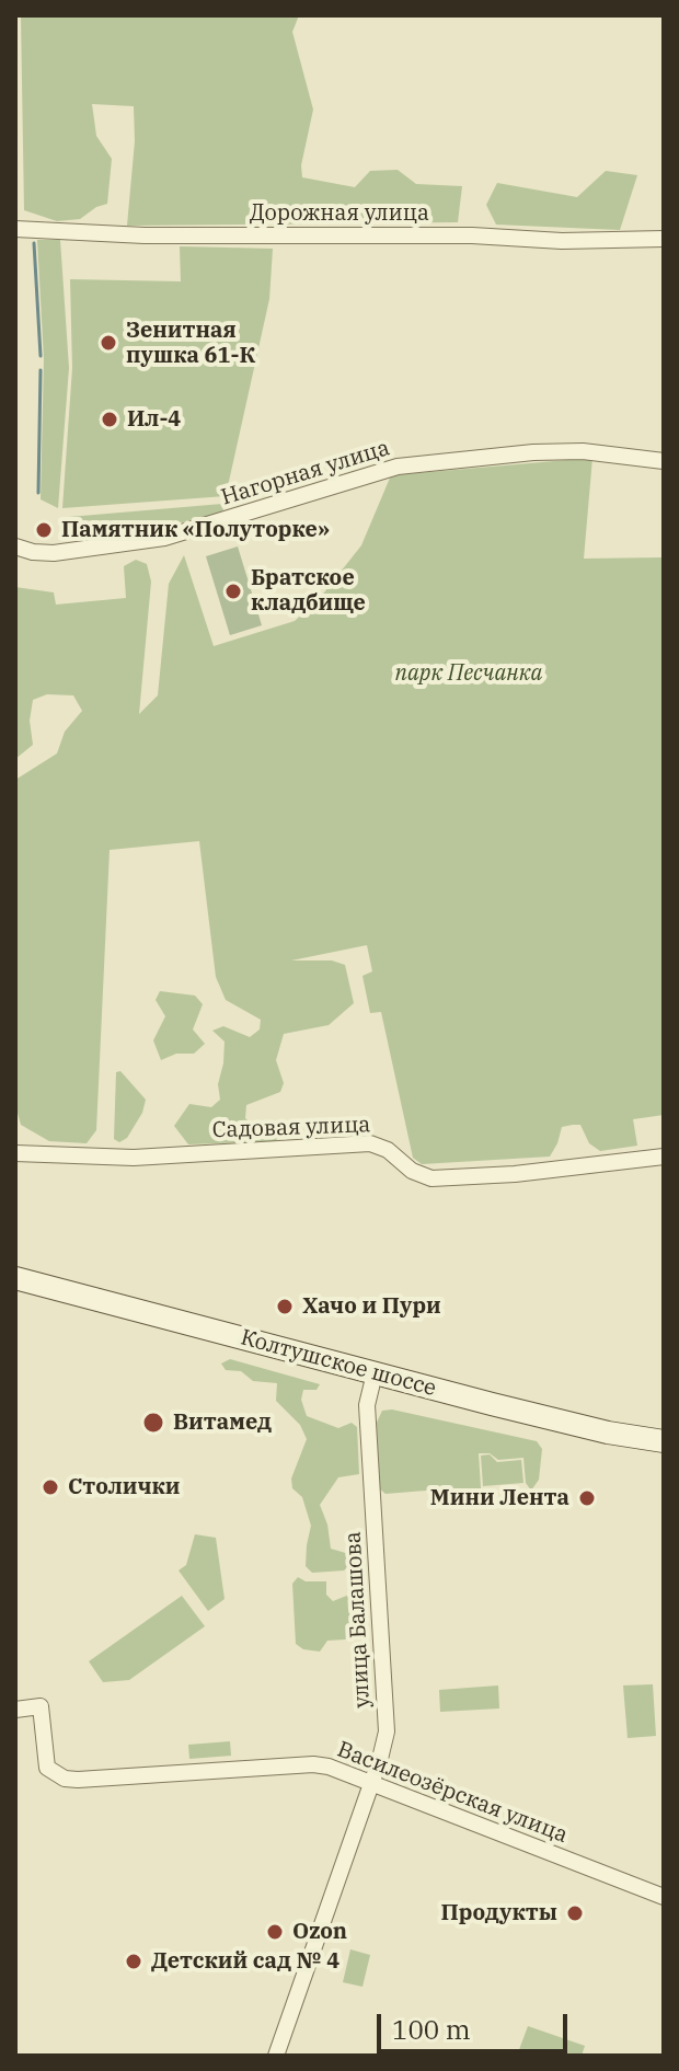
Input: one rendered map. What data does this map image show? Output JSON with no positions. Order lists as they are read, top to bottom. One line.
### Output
{"streets":{"main road":["Колтушское шоссе"],"street":["Дорожная улица","Нагорная улица","Садовая улица","улица Балашова","Василеозёрская улица"]},"crossings":[["Колтушское шоссе","улица Балашова"],["улица Балашова","Василеозёрская улица"]],"parks":["парк Песчанка"],"places":["Зенитная пушка 61-К","Ил-4","Памятник «Полуторке»","Братское кладбище","Хачо и Пури","Витамед","Столички","Мини Лента","Продукты","Ozon","Детский сад № 4"],"scale_bar":"100 m"}
